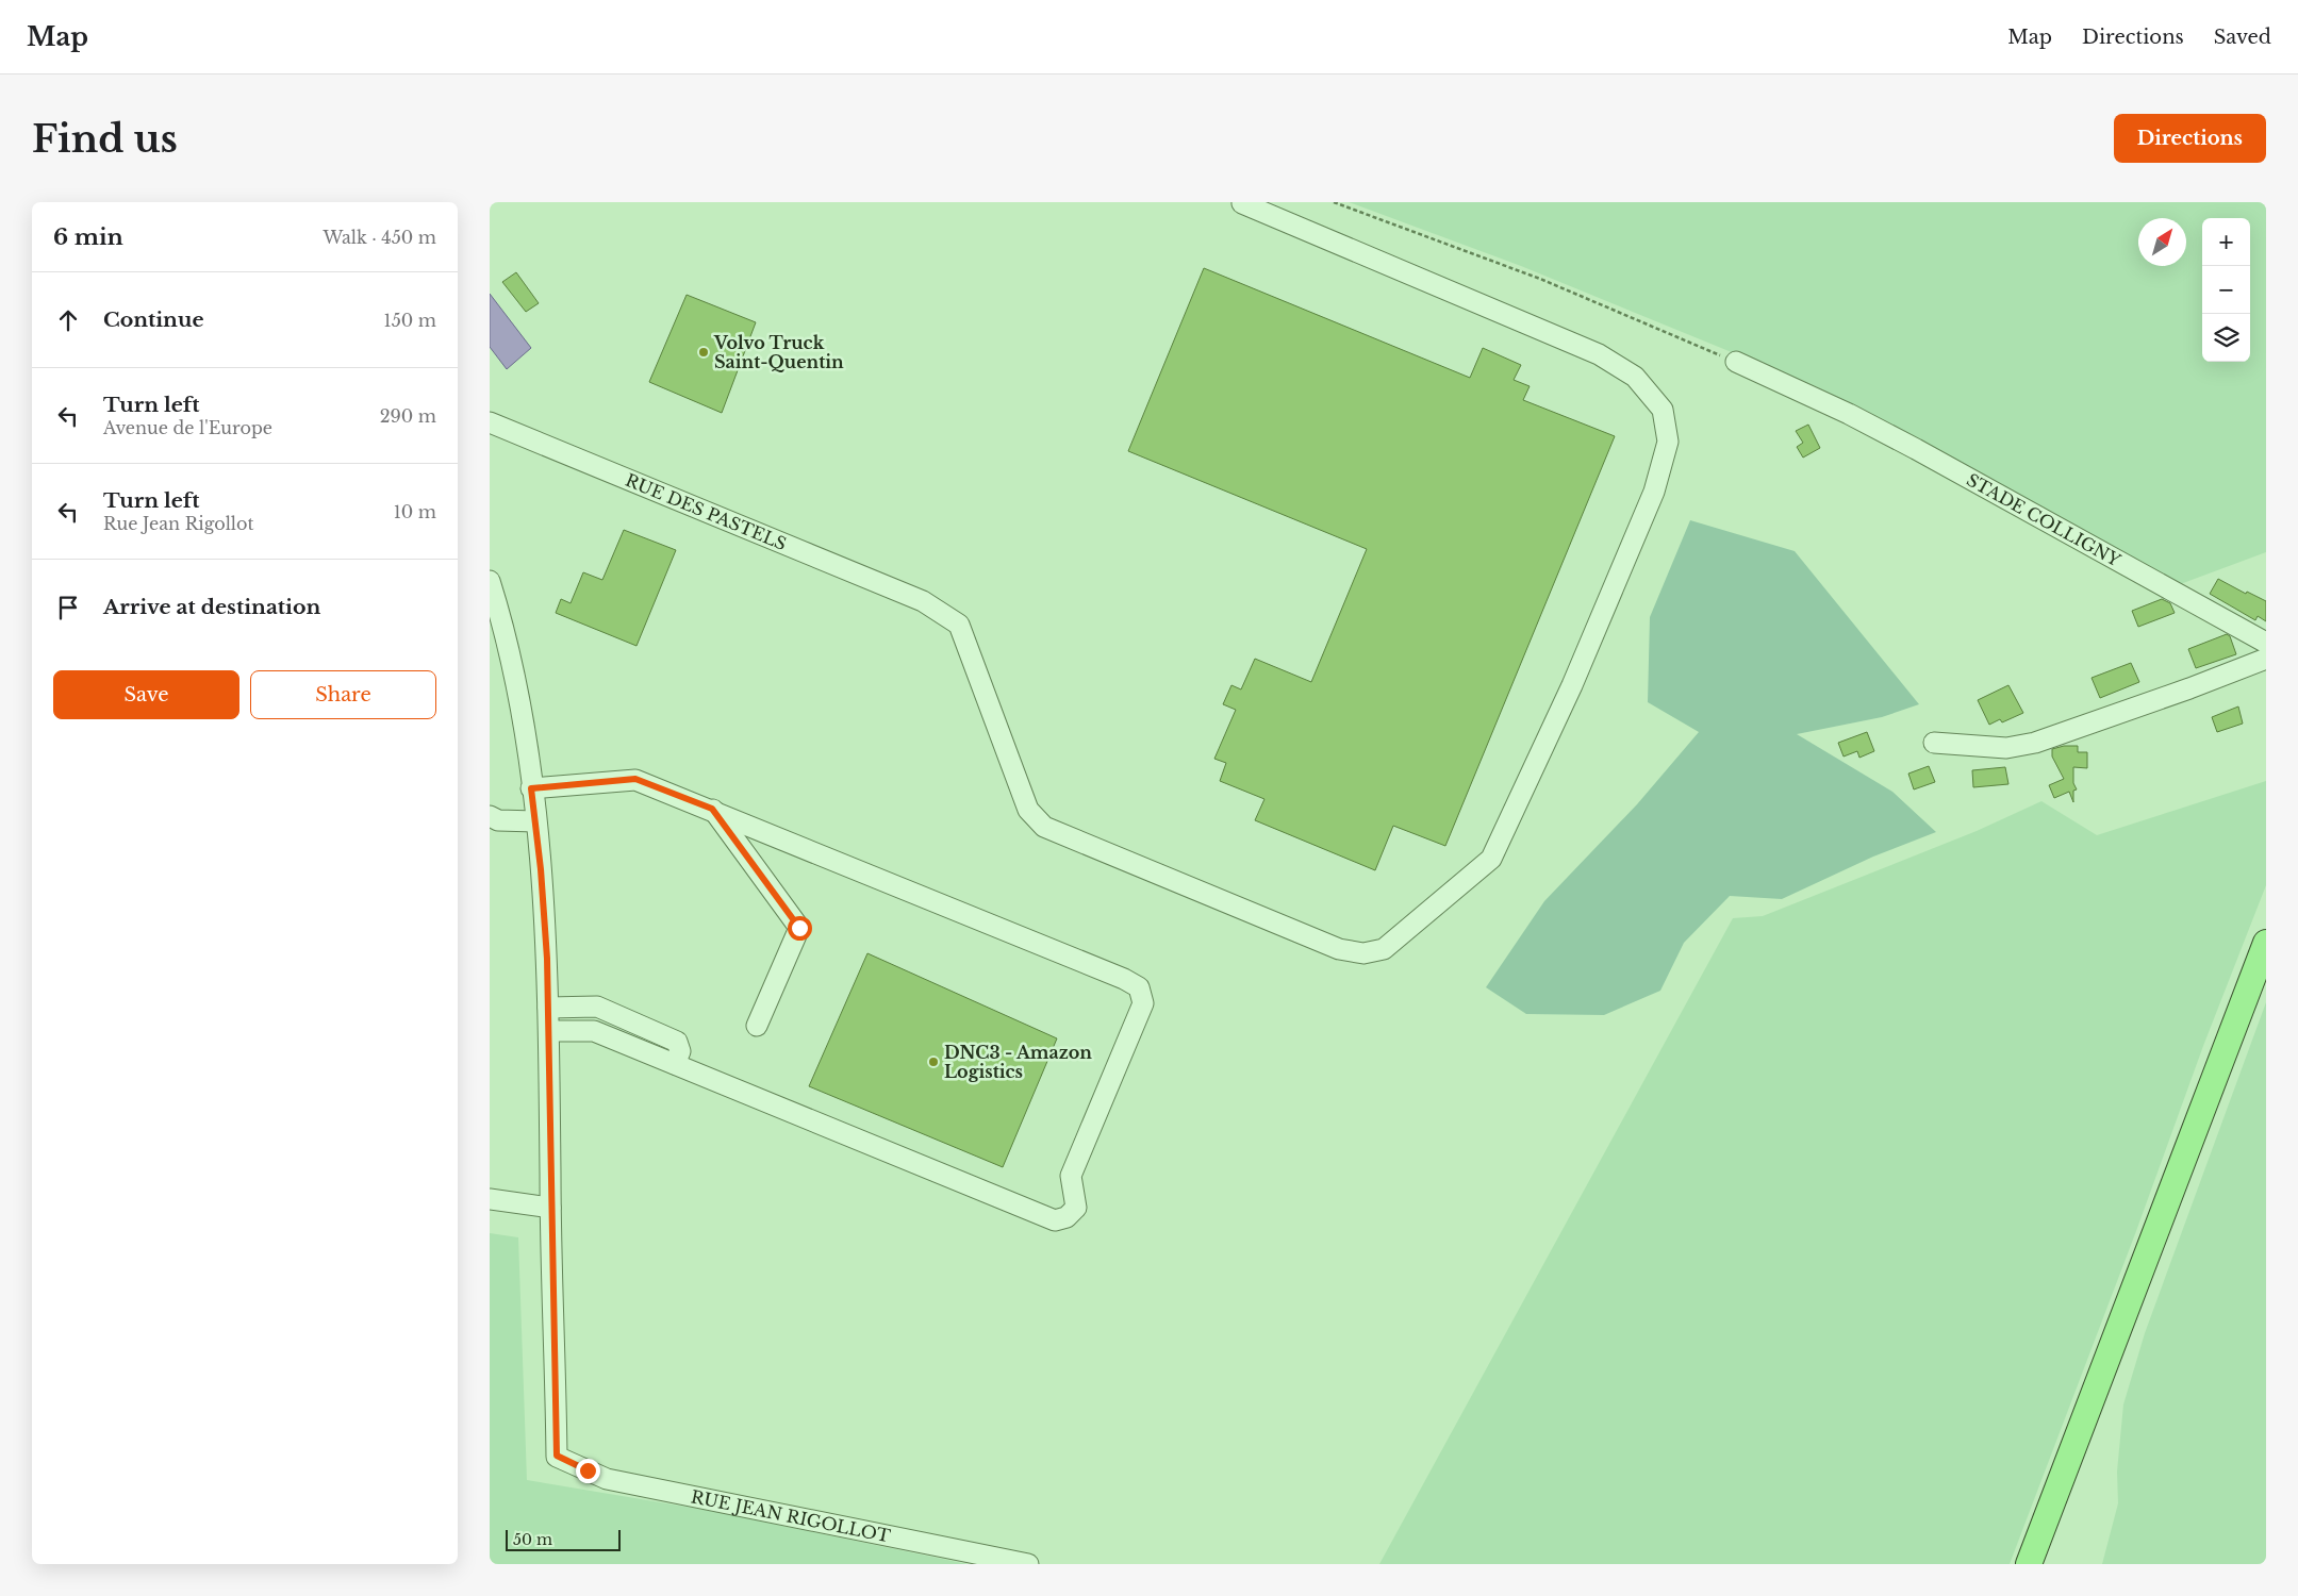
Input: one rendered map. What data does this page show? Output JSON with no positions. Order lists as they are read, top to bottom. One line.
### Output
{"streets":{"street":["RUE DES PASTELS","STADE COLLIGNY","RUE JEAN RIGOLLOT"]},"places":["Volvo Truck Saint-Quentin","DNC3 - Amazon Logistics"],"scale_bar":"50 m","north":"top right","page":{"header":"Map","nav":["Map","Directions","Saved"],"buttons":["Directions",["Save","Share"]],"title":"Find us","heading":["6 min","Walk · 450 m"],"map_buttons":["+","−"],"list":[["Continue","150 m"],["Turn left","Avenue de l'Europe","290 m"],["Turn left","Rue Jean Rigollot","10 m"],"Arrive at destination"],"scale":"50 m"}}
